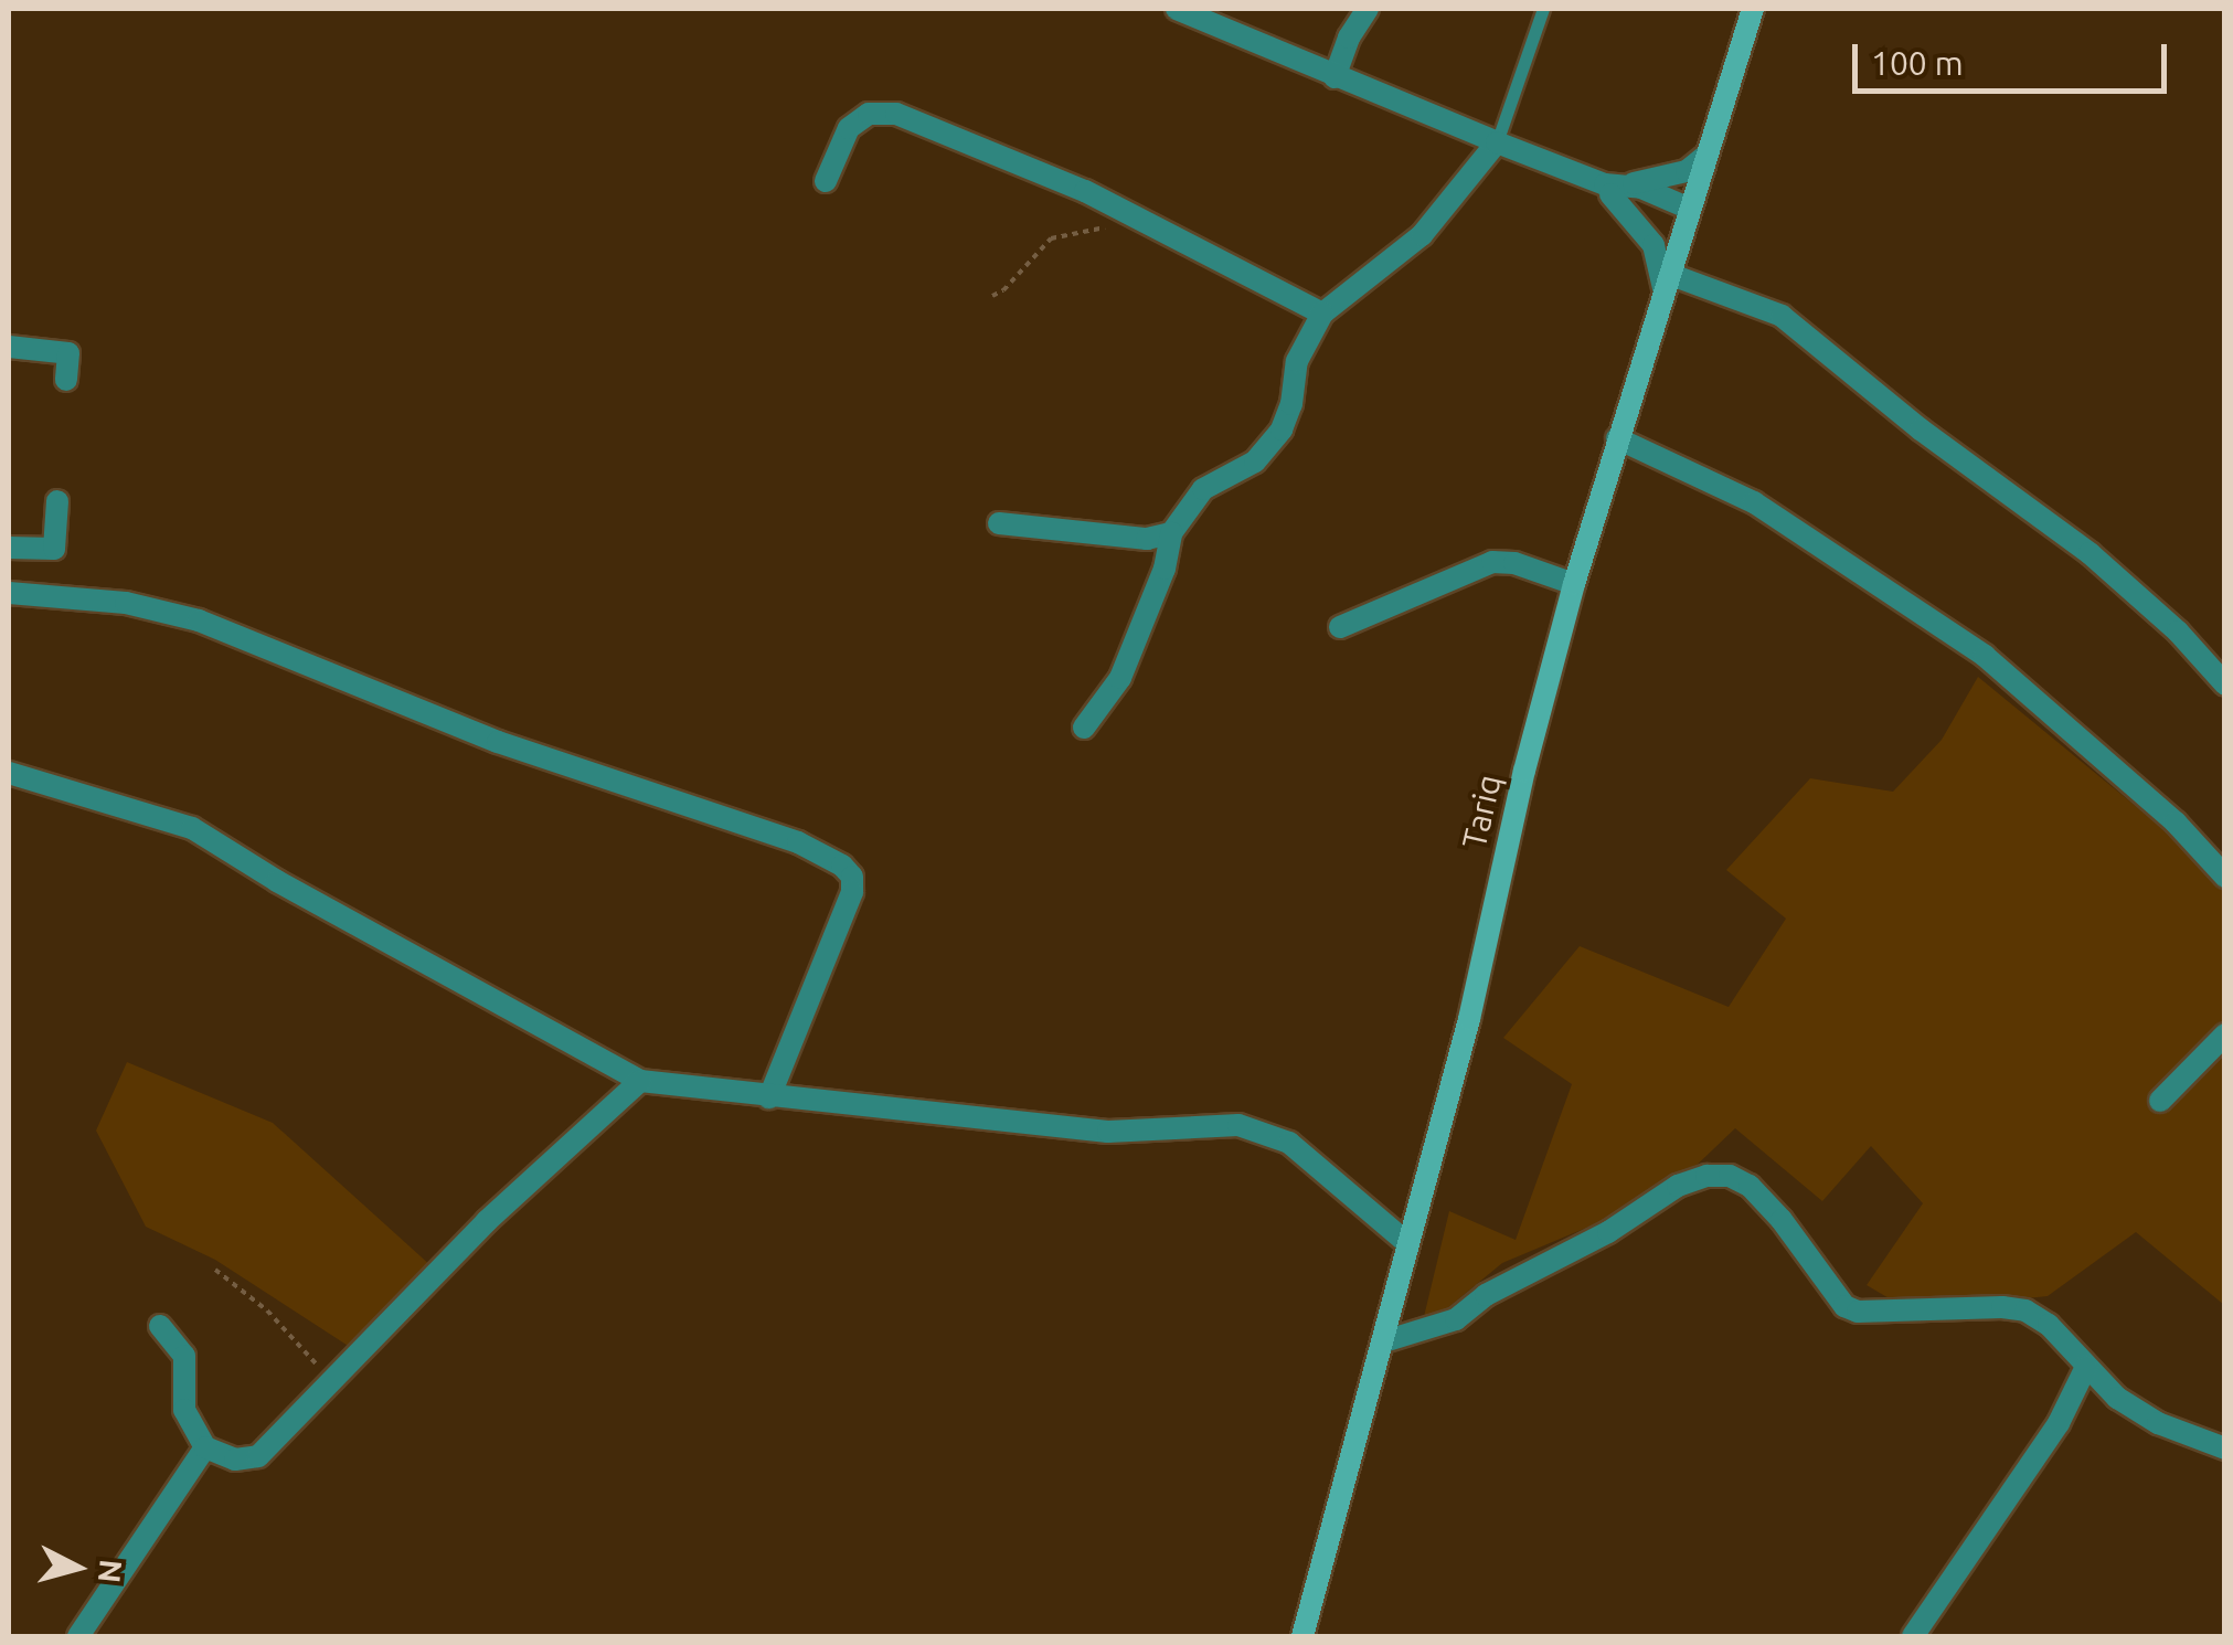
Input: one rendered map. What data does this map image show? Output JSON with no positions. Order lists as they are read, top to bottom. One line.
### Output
{"streets":{"main road":["Tariq"]},"scale_bar":"100 m","north":"right"}
